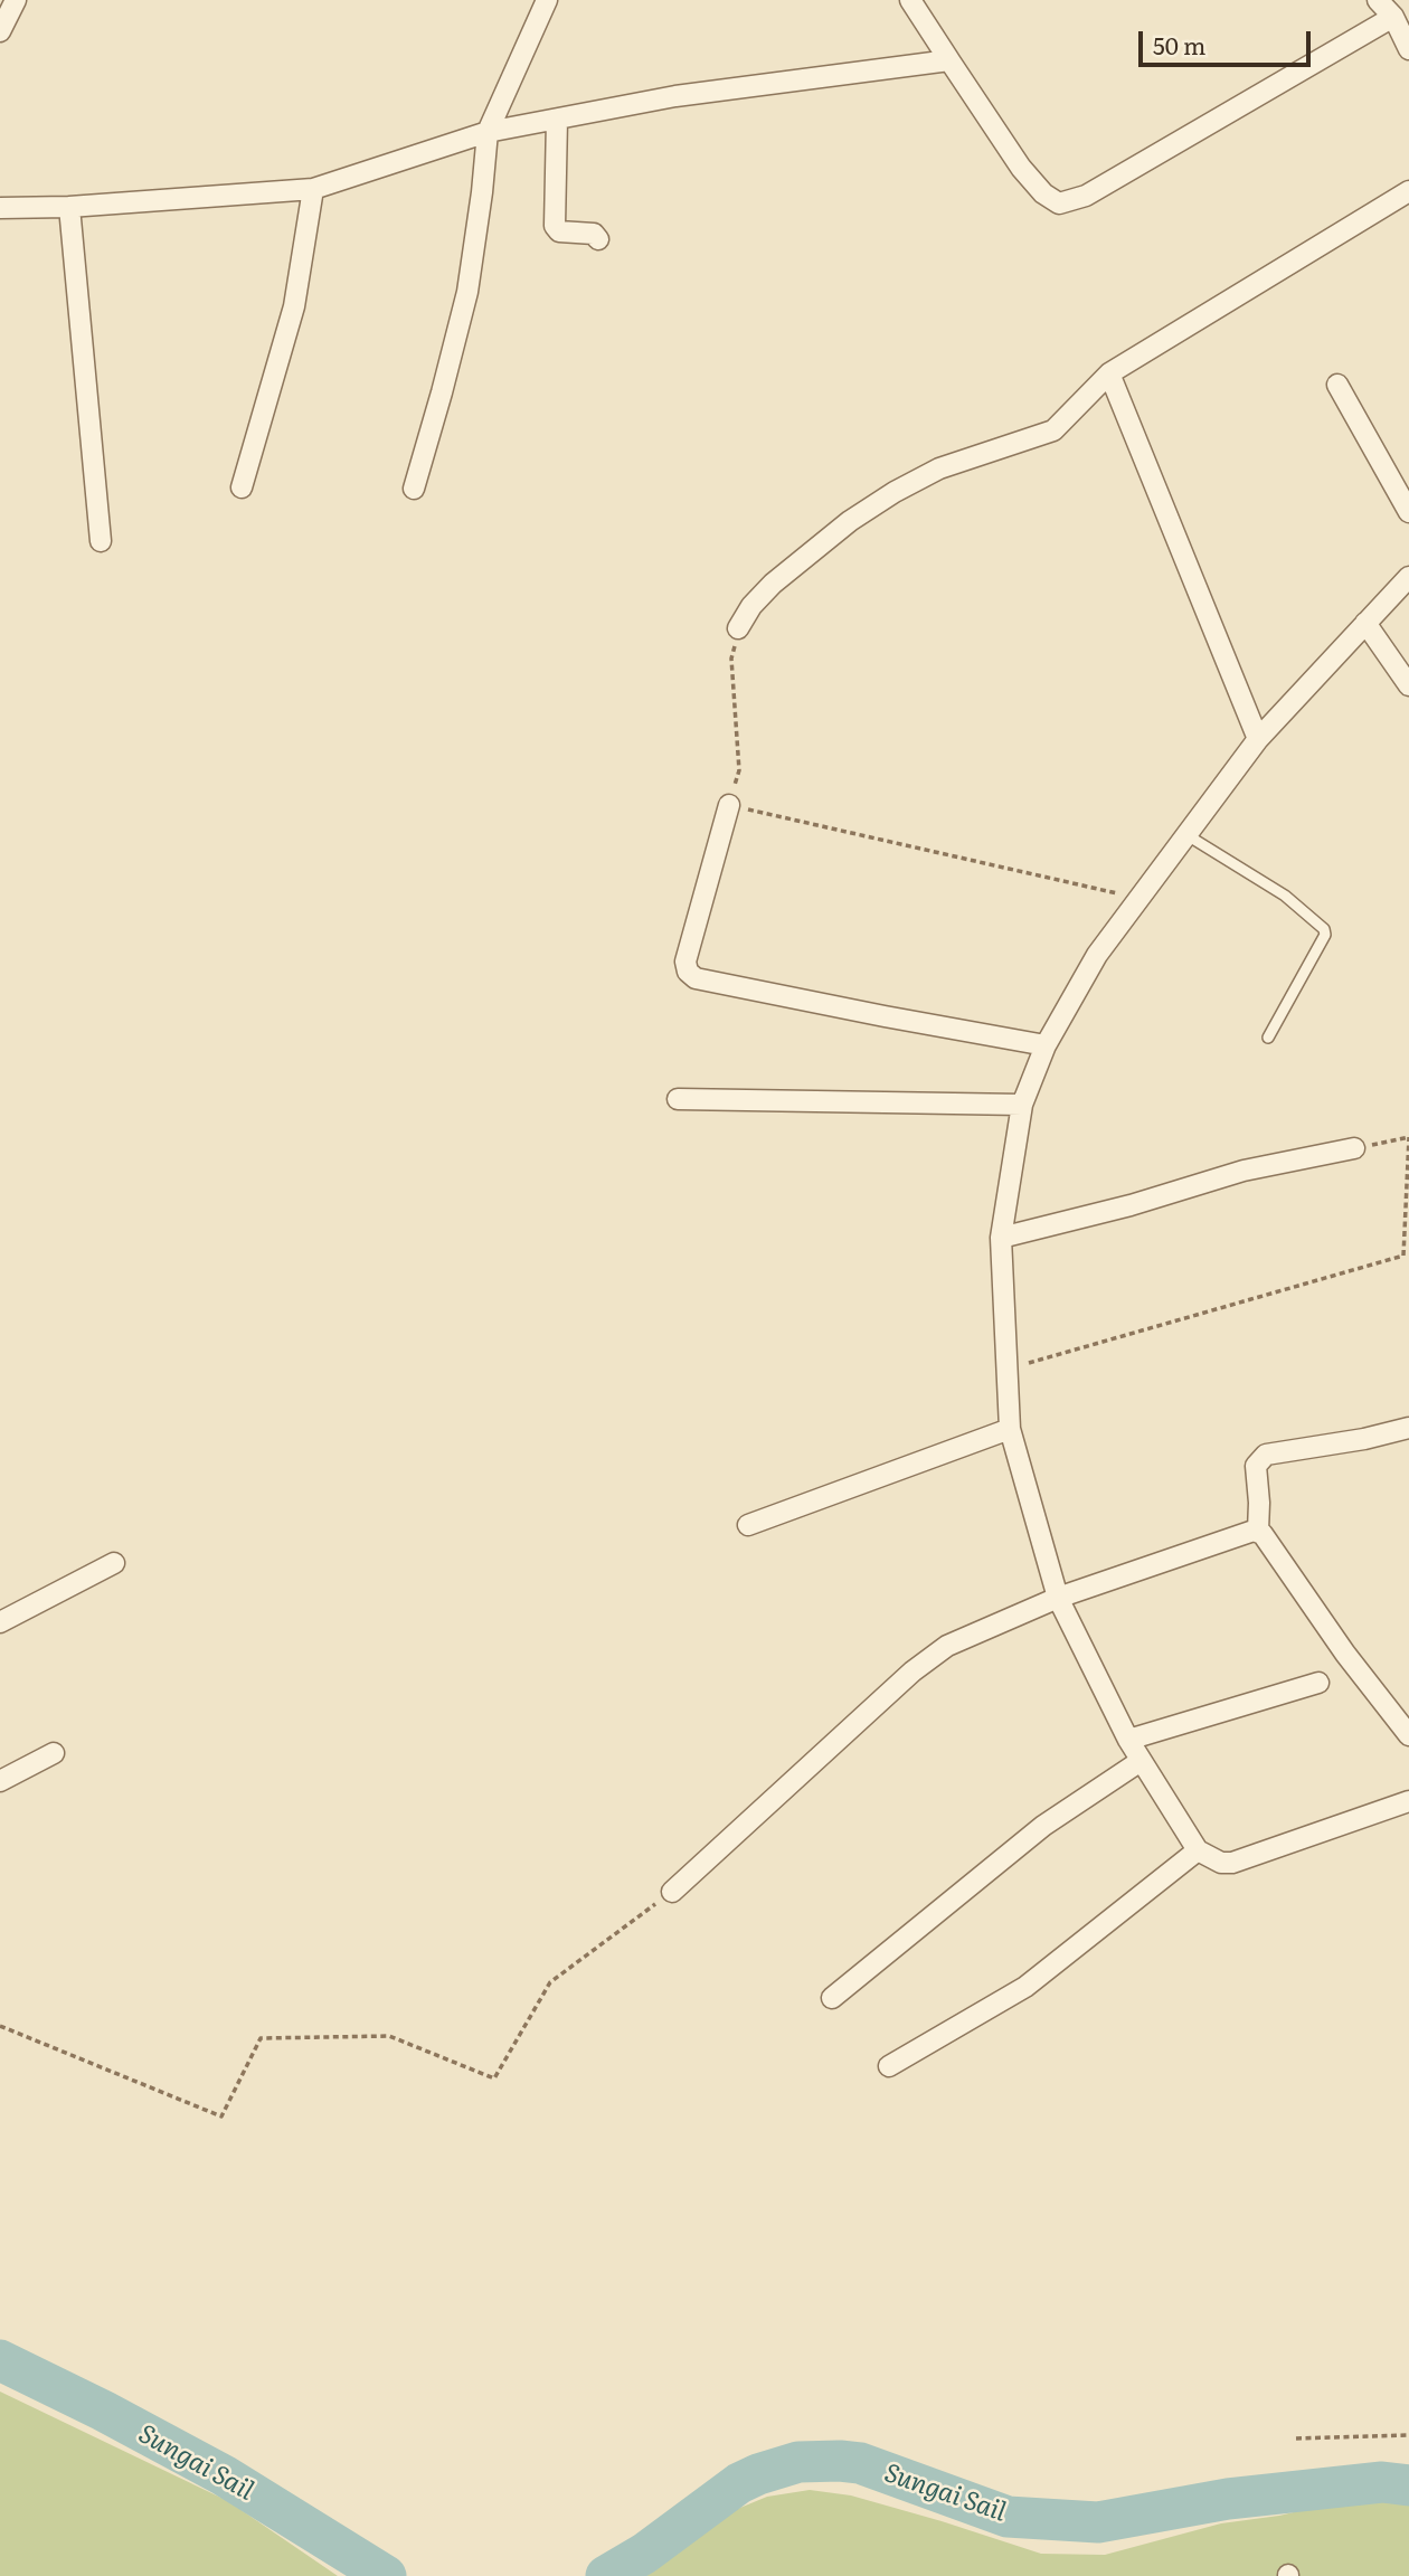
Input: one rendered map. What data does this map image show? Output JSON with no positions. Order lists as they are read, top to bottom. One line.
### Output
{"water":["Sungai Sail"],"scale_bar":"50 m"}
